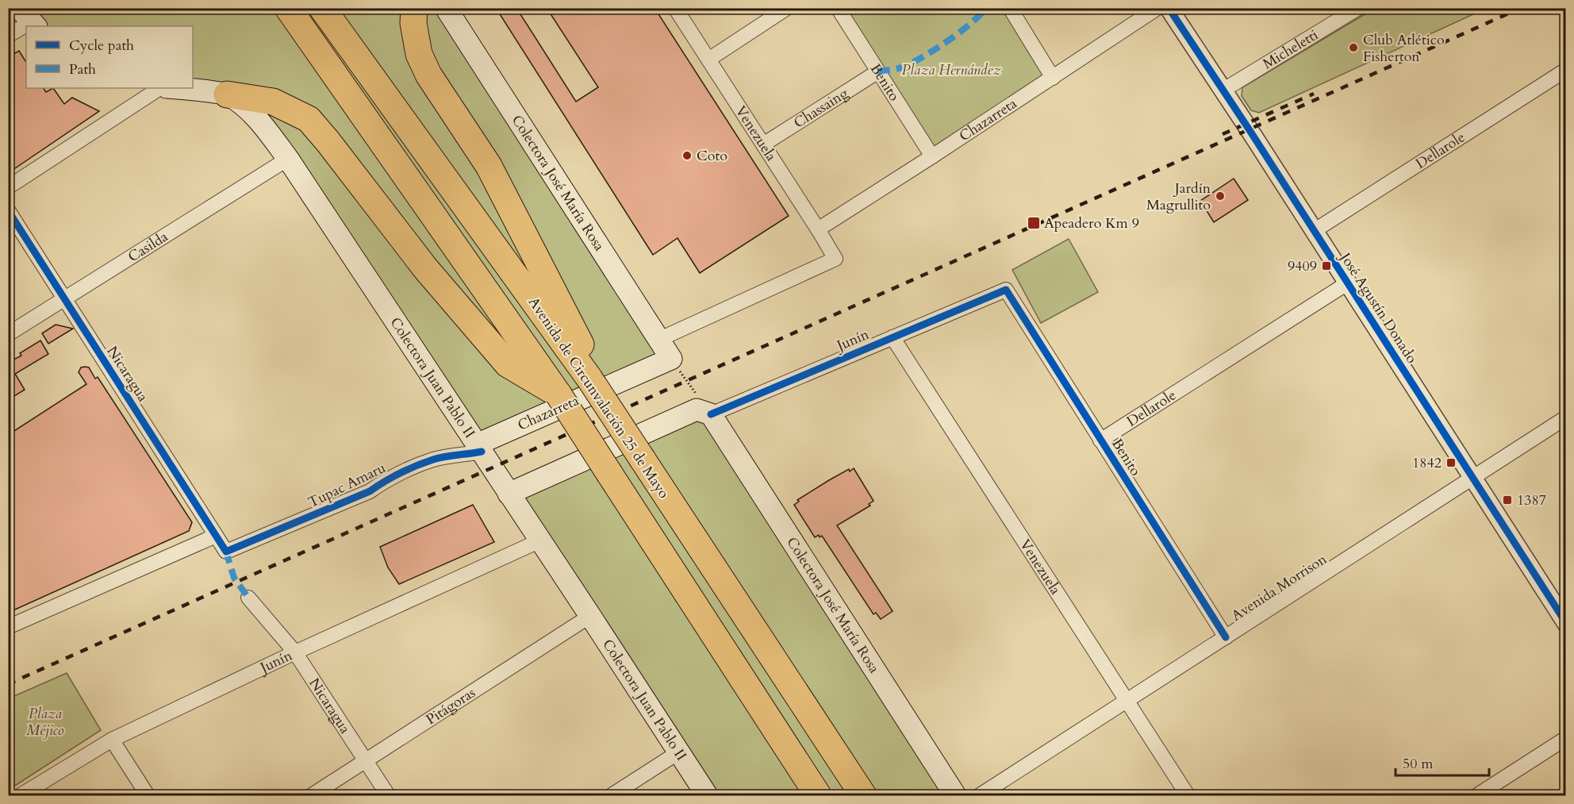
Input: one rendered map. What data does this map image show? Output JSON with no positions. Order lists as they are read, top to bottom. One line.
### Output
{"streets":{"highway":["Avenida de Circunvalación 25 de Mayo"],"main road":["Chazarreta","Colectora José María Rosa","Junín","Colectora Juan Pablo II"],"street":["Micheletti","Benito","Chassaing","Venezuela","Dellarole","Casilda","José Agustín Donado","Nicaragua","Tupac Amaru","Avenida Morrison","Pitágoras"]},"crossings":[["Micheletti","José Agustín Donado"],["Benito","Chassaing"],["Benito","Chazarreta"],["Benito","Dellarole"],["Benito","Junín"],["Benito","Avenida Morrison"],["Chassaing","Venezuela"],["Chazarreta","Venezuela"],["Chazarreta","Colectora José María Rosa"],["Chazarreta","Colectora Juan Pablo II"],["Chazarreta","Tupac Amaru"],["Venezuela","Colectora José María Rosa"],["Venezuela","Junín"],["Venezuela","Avenida Morrison"],["Dellarole","José Agustín Donado"],["Colectora José María Rosa","Junín"],["Casilda","Nicaragua"],["Casilda","Colectora Juan Pablo II"],["José Agustín Donado","Avenida Morrison"],["Junín","Nicaragua"],["Junín","Colectora Juan Pablo II"],["Nicaragua","Tupac Amaru"],["Nicaragua","Pitágoras"],["Colectora Juan Pablo II","Tupac Amaru"],["Colectora Juan Pablo II","Pitágoras"]],"parks":["Plaza Hernández","Plaza Méjico"],"places":{"other":["Club Atlético Fisherton","Coto","Jardín Magrullito"],"transit":["Apeadero Km 9","9409","1842","1387"]},"legend":["Cycle path","Path"],"scale_bar":"50 m"}
